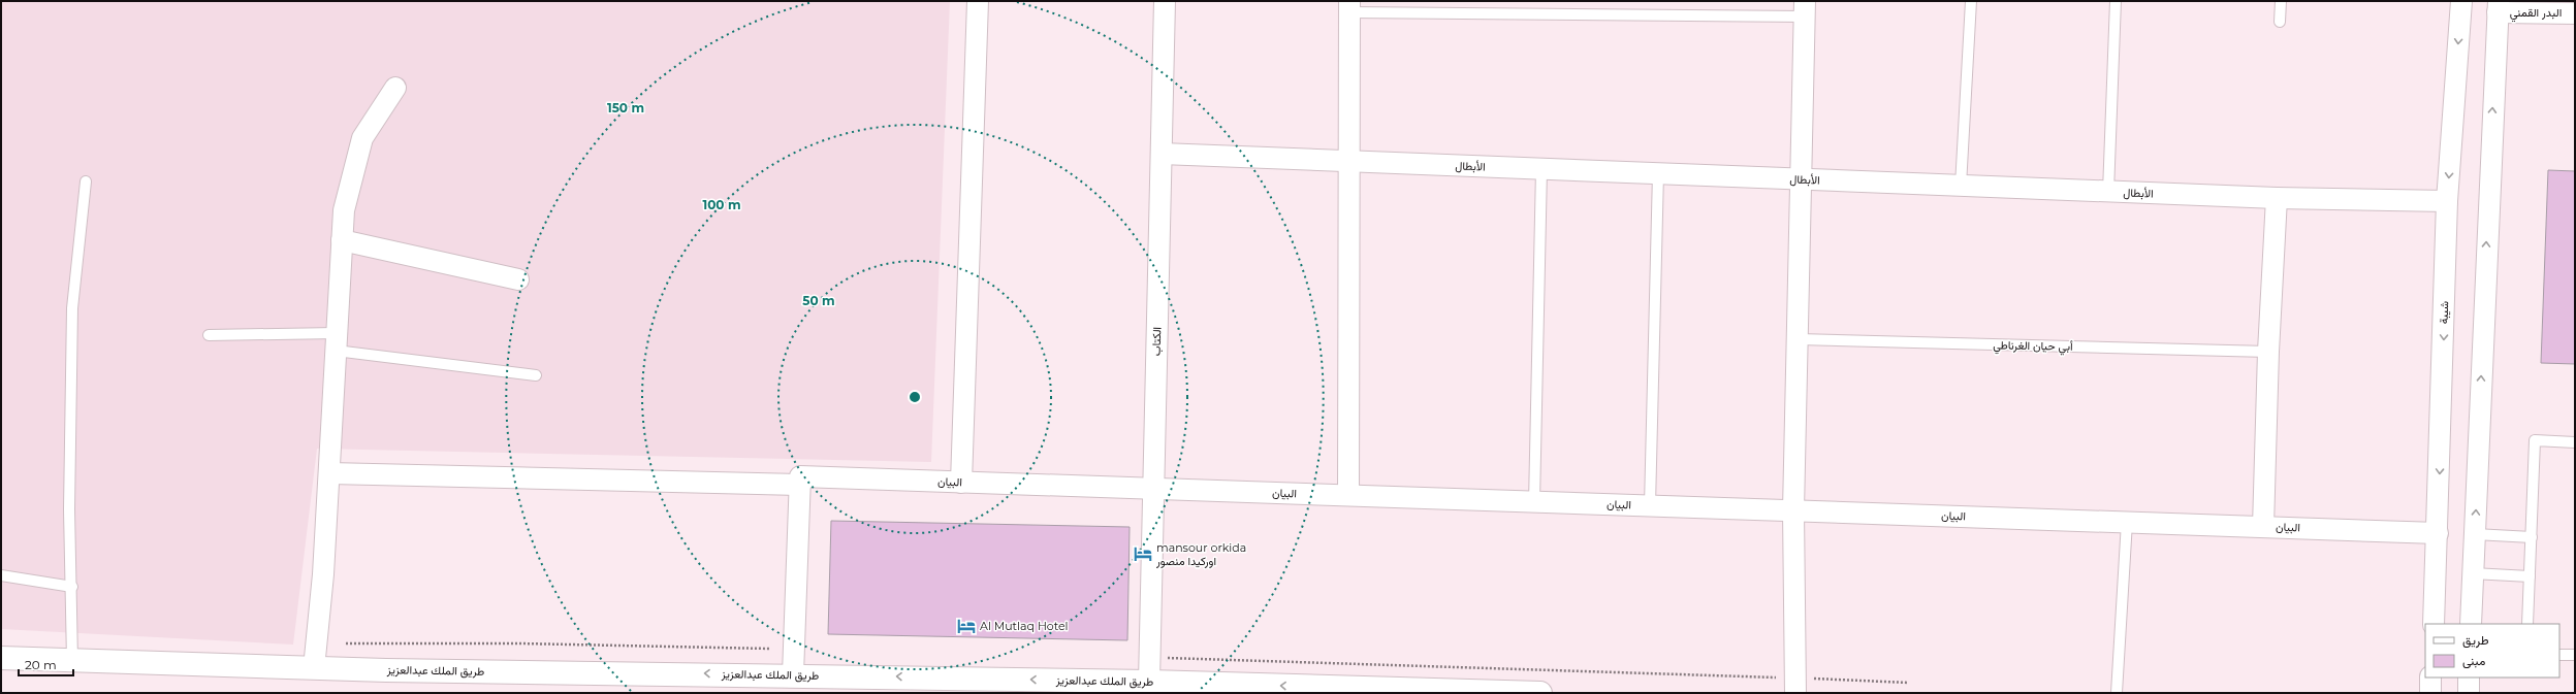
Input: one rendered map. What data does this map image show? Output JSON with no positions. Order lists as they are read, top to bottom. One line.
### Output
{"streets":{"main road":["طريق الملك عبدالعزيز"],"street":["البدر القمني","الأبطال","شيبة","الكتاب","البيان"],"lane":["أبي حيان الغرناطي"]},"crossings":[["الأبطال","شيبة"],["الأبطال","الكتاب"],["شيبة","البيان"],["الكتاب","البيان"],["الكتاب","طريق الملك عبدالعزيز"]],"one_way":["طريق الملك عبدالعزيز"],"places":{"hotel":["mansour orkida اوركيدا منصور","Al Mutlaq Hotel"]},"legend":["طريق","مبنى"],"scale_bar":"20 m","rings":["150 m","100 m","50 m"]}
